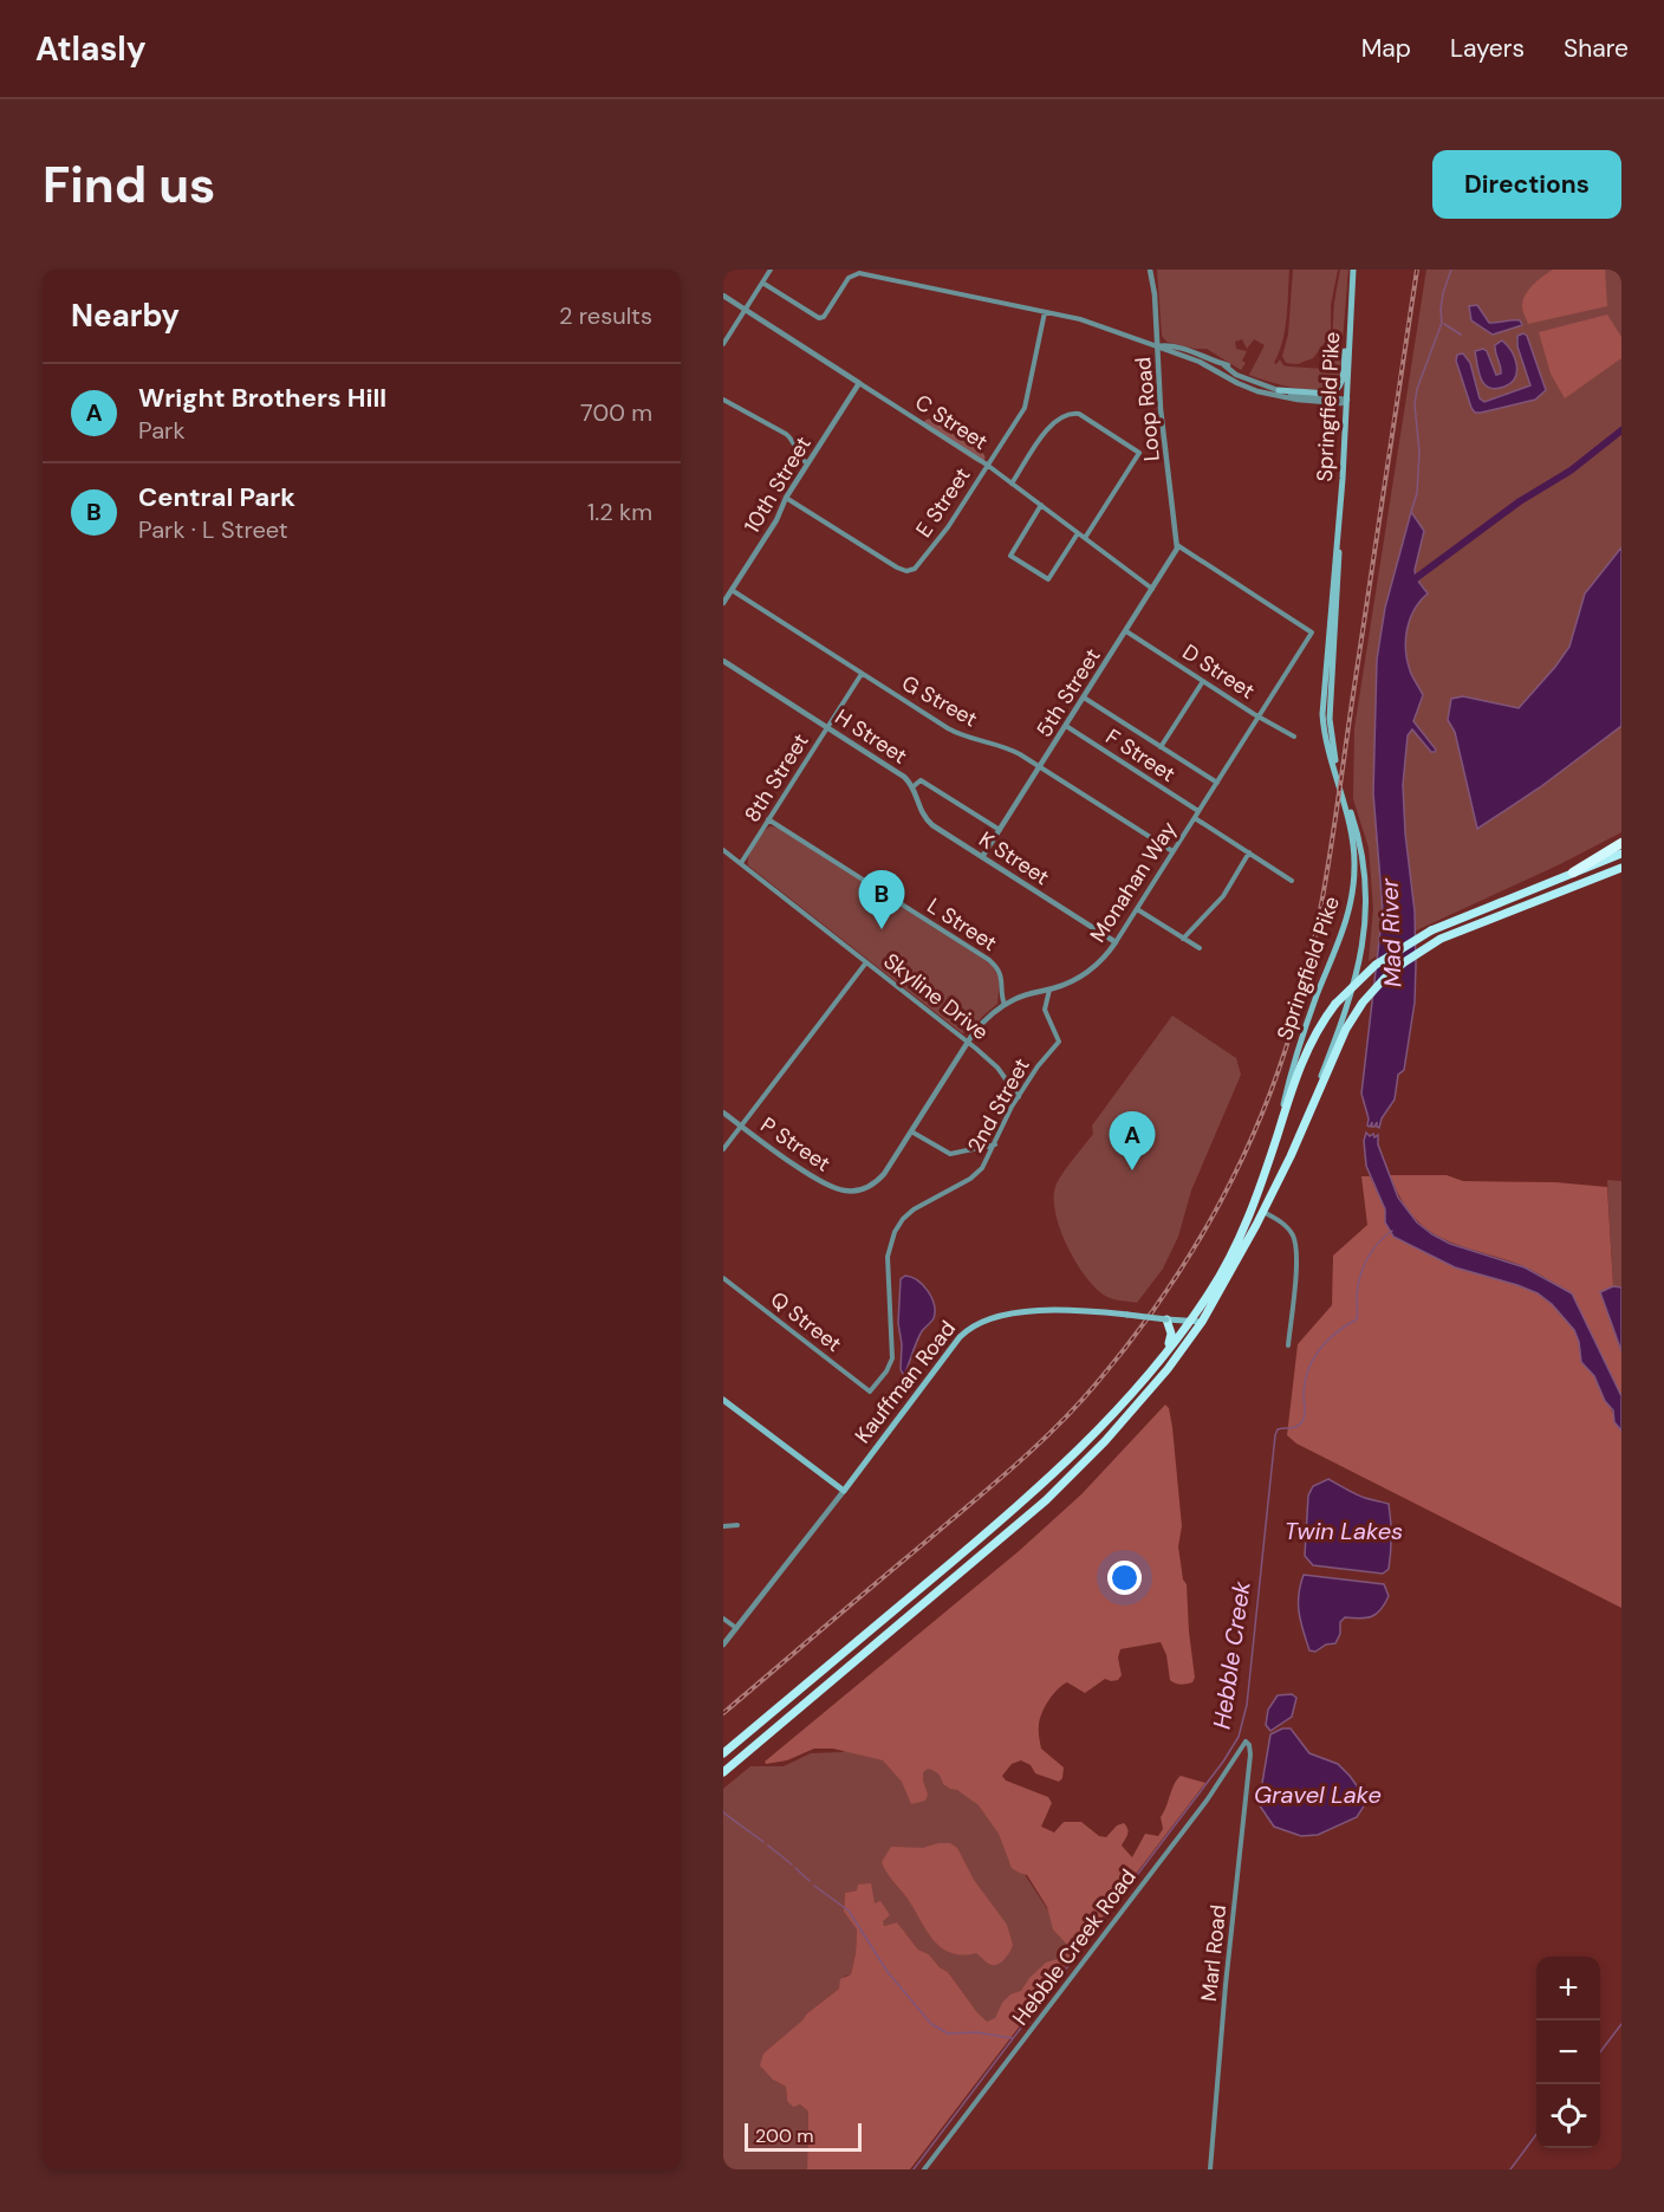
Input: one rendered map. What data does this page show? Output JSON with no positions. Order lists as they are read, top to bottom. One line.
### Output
{"streets":{"main road":["Springfield Pike","Kauffman Road"],"street":["Loop Road","C Street","10th Street","E Street","D Street","5th Street","G Street","H Street","F Street","8th Street","K Street","Monahan Way","L Street","Skyline Drive","2nd Street","P Street","Q Street","Hebble Creek Road","Marl Road"]},"crossings":[["Loop Road","5th Street"],["Loop Road","Monahan Way"],["C Street","10th Street"],["C Street","E Street"],["C Street","5th Street"],["10th Street","E Street"],["10th Street","G Street"],["D Street","5th Street"],["D Street","Monahan Way"],["5th Street","G Street"],["5th Street","H Street"],["5th Street","F Street"],["5th Street","K Street"],["5th Street","Monahan Way"],["G Street","8th Street"],["G Street","Monahan Way"],["H Street","8th Street"],["H Street","K Street"],["F Street","Monahan Way"],["8th Street","L Street"],["8th Street","Skyline Drive"],["K Street","Monahan Way"],["Monahan Way","L Street"],["Monahan Way","Skyline Drive"],["Monahan Way","2nd Street"],["Monahan Way","P Street"],["Skyline Drive","2nd Street"],["2nd Street","Q Street"],["Hebble Creek Road","Marl Road"]],"water":["Mad River","Twin Lakes","Hebble Creek","Gravel Lake"],"scale_bar":"200 m","page":{"header":"Atlasly","nav":["Map","Layers","Share"],"buttons":"Directions","title":"Find us","heading":["Nearby","2 results"],"list":[{"mark":"A","name":"Wright Brothers Hill","note":"Park","value":"700 m"},{"mark":"B","name":"Central Park","note":"Park · L Street","value":"1.2 km"}],"pins":["B","A"],"map_buttons":["+","−"],"scale":"200 m"}}
